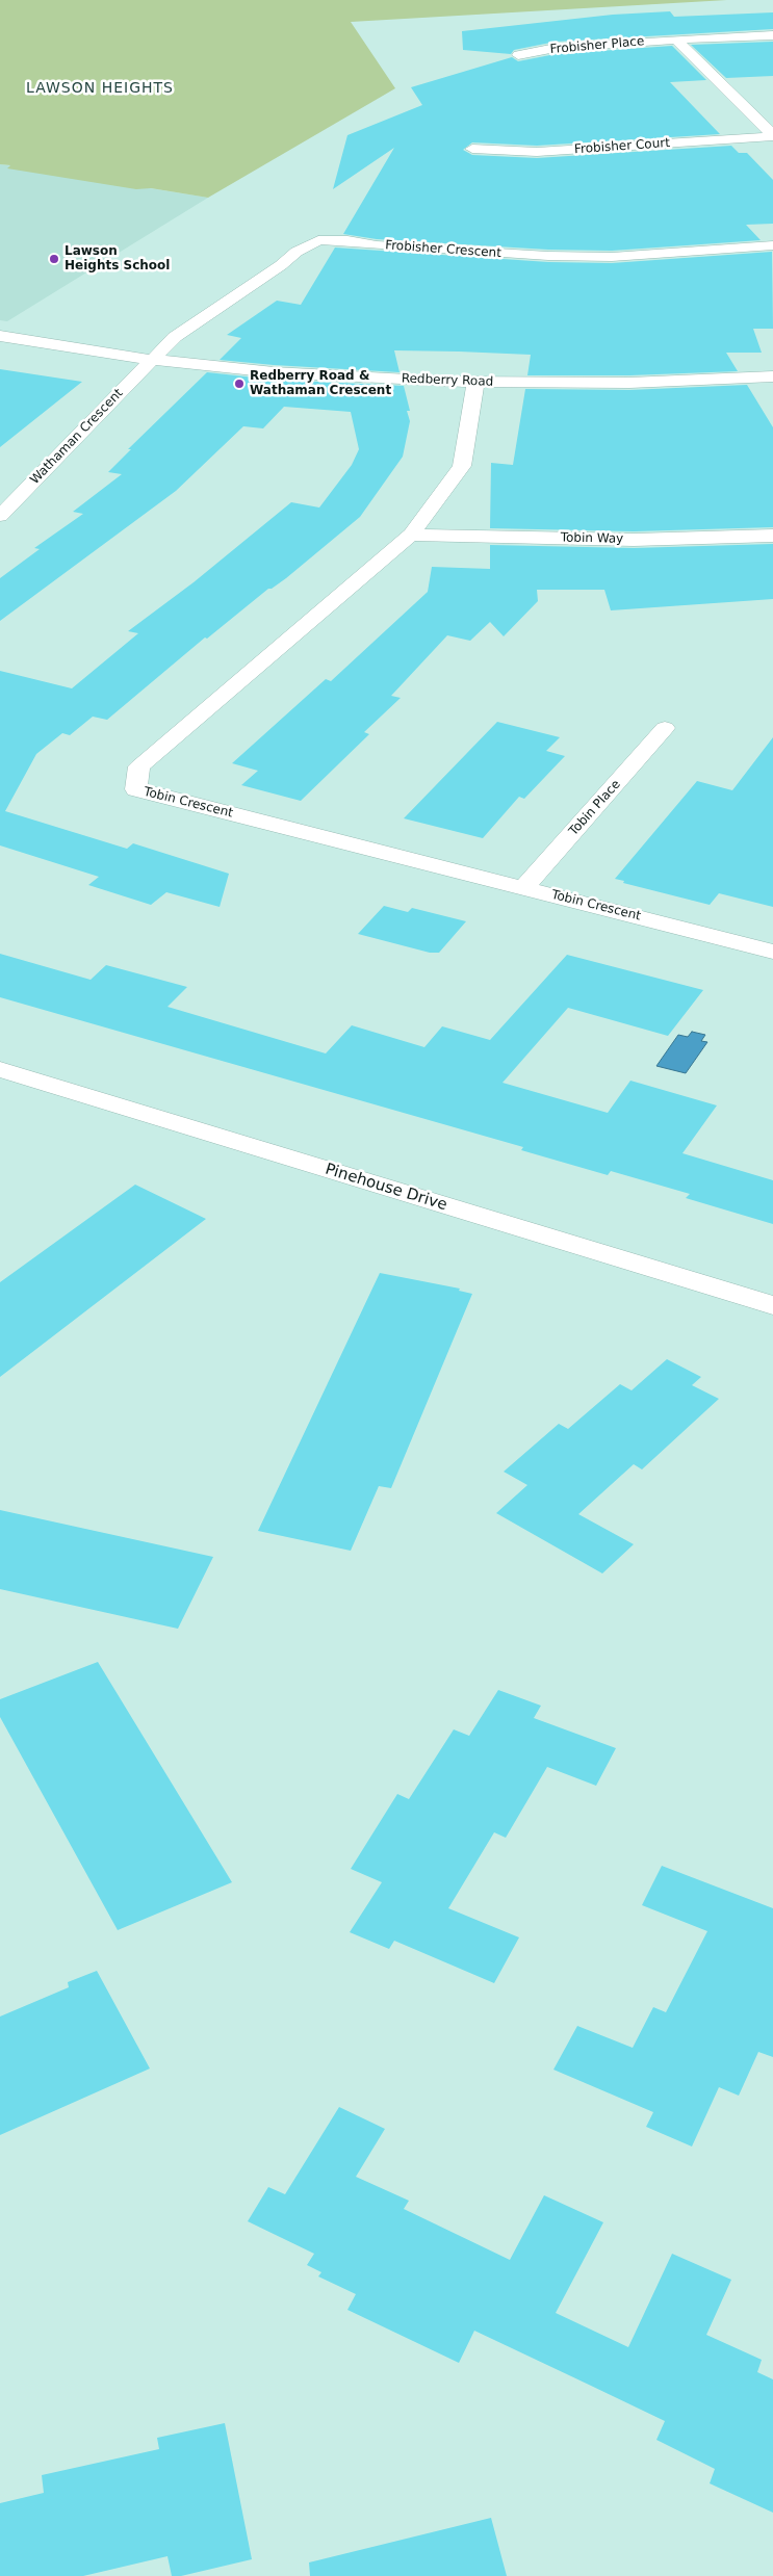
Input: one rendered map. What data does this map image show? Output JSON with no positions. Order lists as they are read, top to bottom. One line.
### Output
{"streets":{"street":["Frobisher Place","Frobisher Court","Frobisher Crescent","Redberry Road","Wathaman Crescent","Tobin Way","Tobin Crescent","Tobin Place","Pinehouse Drive"]},"crossings":[["Frobisher Crescent","Redberry Road"],["Frobisher Crescent","Wathaman Crescent"],["Redberry Road","Wathaman Crescent"],["Redberry Road","Tobin Crescent"],["Tobin Way","Tobin Crescent"],["Tobin Crescent","Tobin Place"]],"districts":["LAWSON HEIGHTS"],"places":["Lawson Heights School","Redberry Road & Wathaman Crescent"]}
